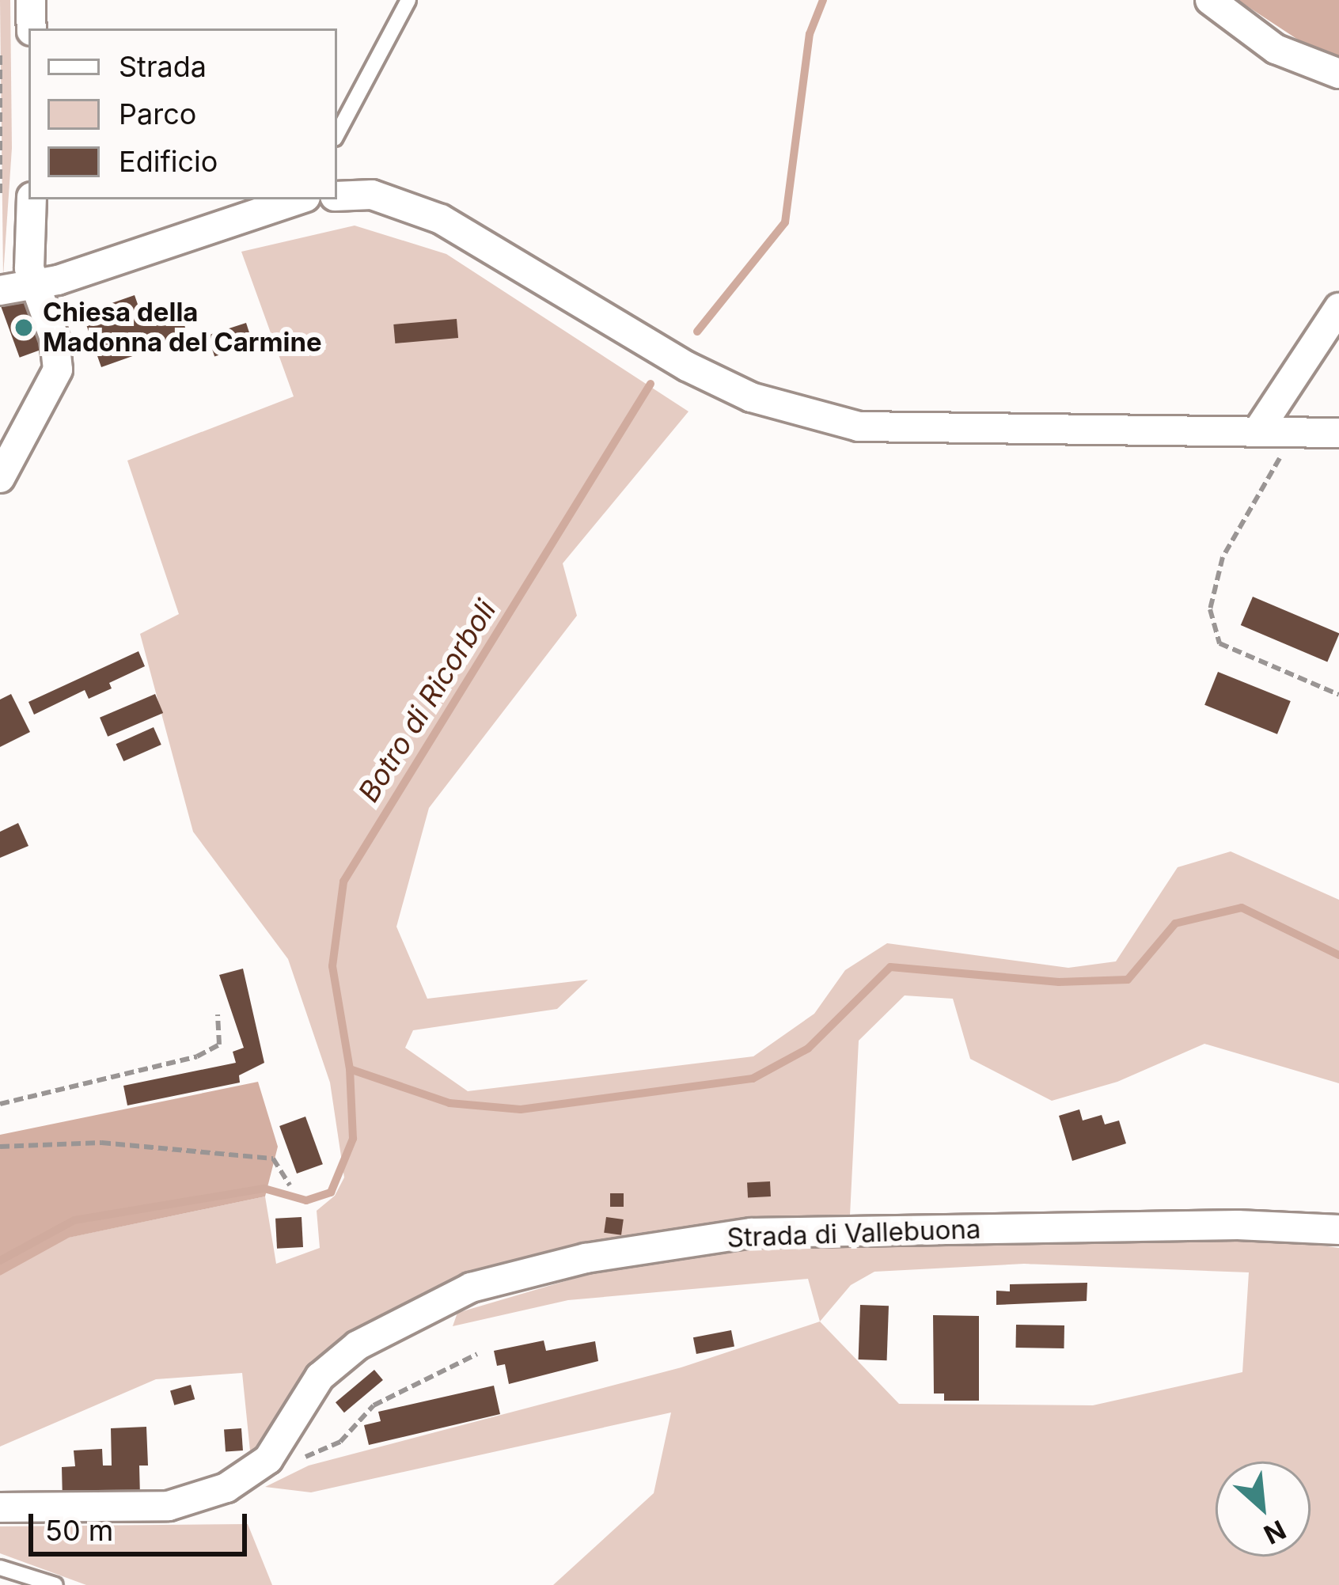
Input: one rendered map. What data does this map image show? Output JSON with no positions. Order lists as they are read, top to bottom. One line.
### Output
{"streets":{"street":["Strada di Vallebuona"]},"water":["Botro di Ricorboli"],"places":["Chiesa della Madonna del Carmine"],"legend":["Strada","Parco","Edificio"],"scale_bar":"50 m","north":"bottom right"}
